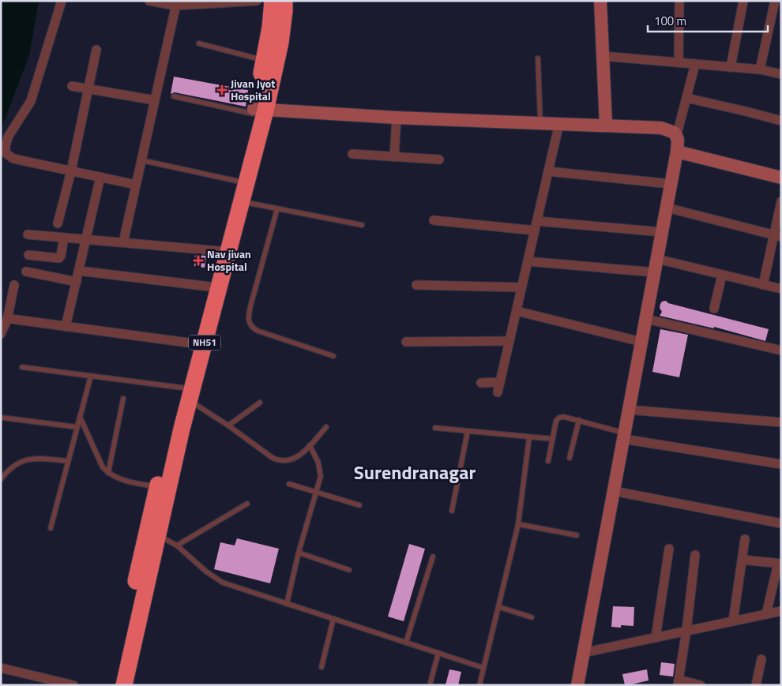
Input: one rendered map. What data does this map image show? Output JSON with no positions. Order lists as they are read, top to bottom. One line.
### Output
{"streets":{"highway":["NH51"]},"districts":["Surendranagar"],"places":{"health":["Jivan Jyot Hospital","Nav jivan Hospital"]},"scale_bar":"100 m"}
